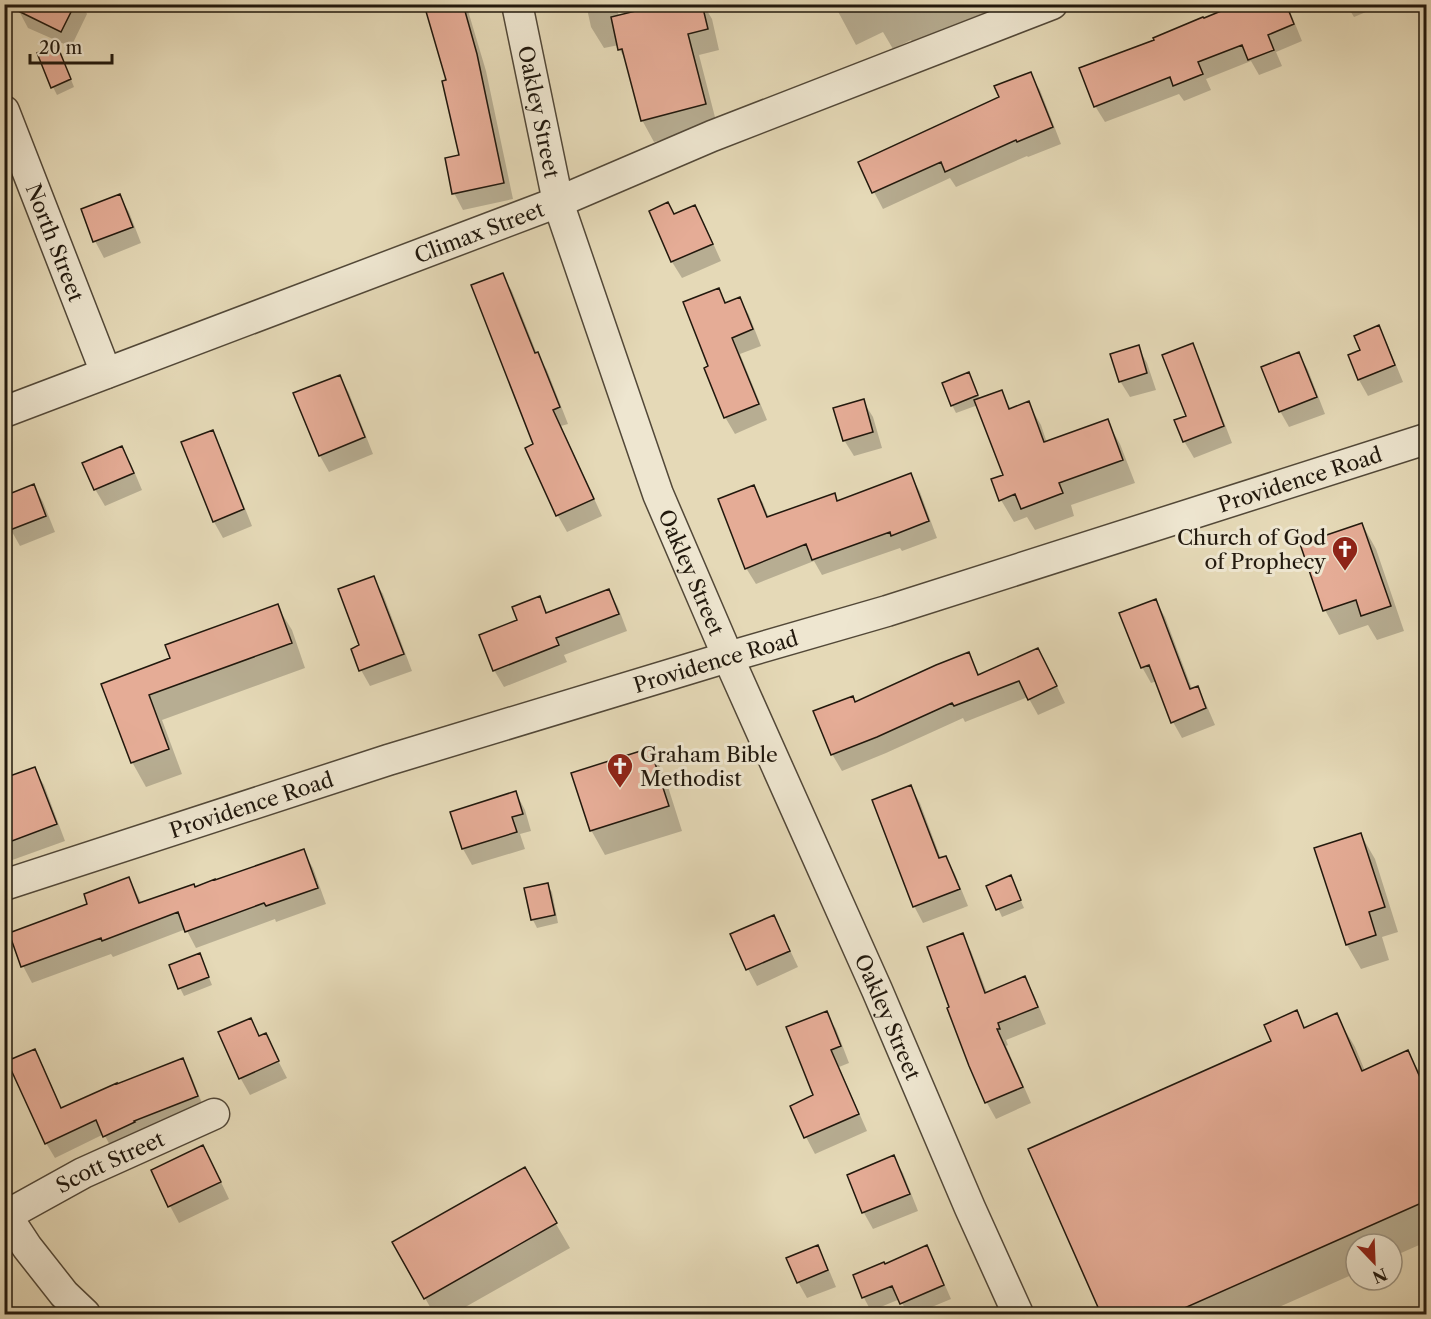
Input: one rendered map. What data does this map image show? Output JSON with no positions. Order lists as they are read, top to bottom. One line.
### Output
{"streets":{"street":["Oakley Street","Climax Street","North Street","Providence Road","Scott Street"]},"crossings":[["Oakley Street","Climax Street"],["Oakley Street","Providence Road"],["Climax Street","North Street"]],"places":{"church":["Church of God of Prophecy","Graham Bible Methodist"]},"scale_bar":"20 m","north":"bottom right"}
